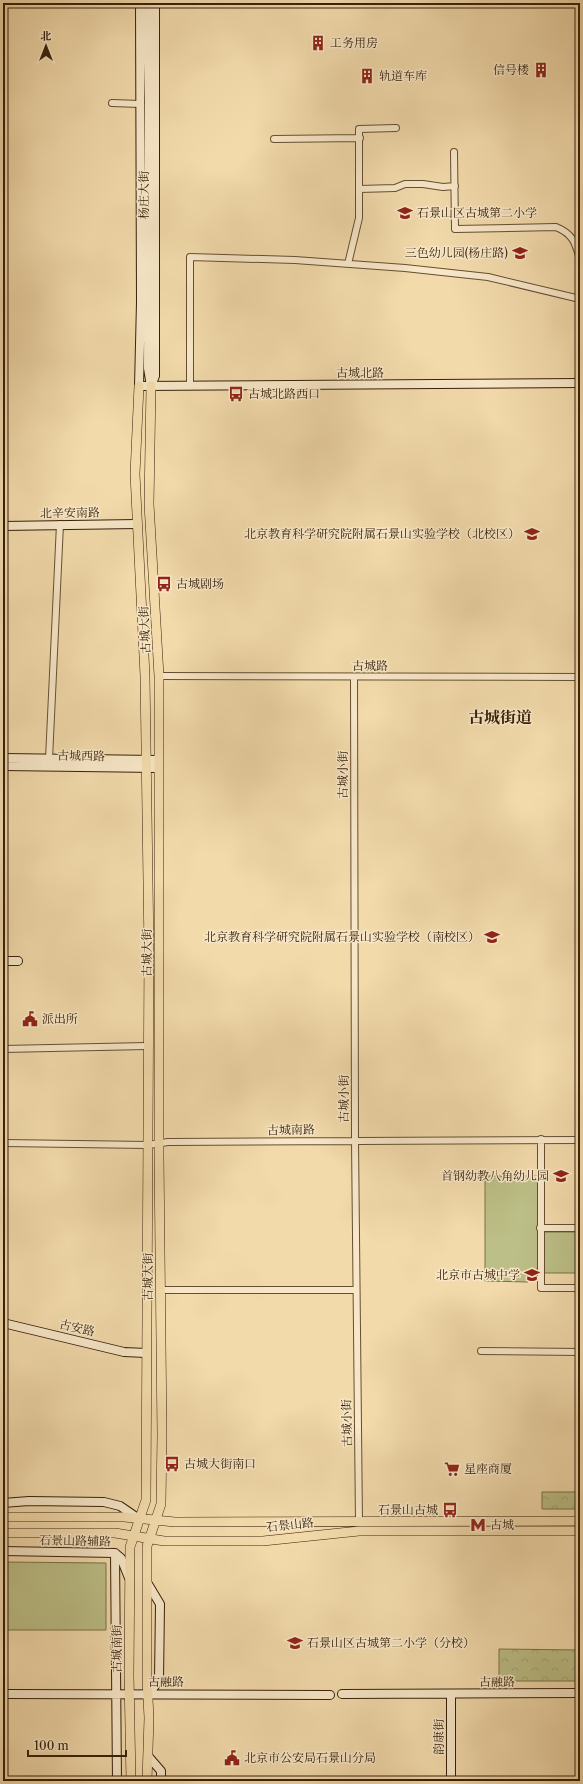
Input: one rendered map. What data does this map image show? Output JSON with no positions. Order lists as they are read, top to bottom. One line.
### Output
{"streets":{"main road":["古城大街","石景山路","古城南街"],"street":["杨庄大街","古城北路","北辛安南路","古城路","古城西路","古城小街","古城南路","古安路","石景山路辅路","古融路","韵康街"]},"crossings":[["杨庄大街","古城北路"],["杨庄大街","古城大街"],["古城北路","古城大街"],["北辛安南路","古城大街"],["古城大街","古城路"],["古城大街","古城西路"],["古城大街","古城南路"],["古城大街","古安路"],["古城大街","石景山路"],["古城大街","古城南街"],["古城路","古城小街"],["古城小街","古城南路"],["古城小街","石景山路"],["石景山路","古城南街"],["石景山路辅路","古城南街"],["古城南街","古融路"],["古融路","韵康街"]],"districts":["古城街道"],"places":{"building":["工务用房","信号楼","轨道车库"],"school or university":["石景山区古城第二小学","三色幼儿园(杨庄路)","北京教育科学研究院附属石景山实验学校（北校区）","北京教育科学研究院附属石景山实验学校（南校区）","首钢幼教八角幼儿园","北京市古城中学","石景山区古城第二小学（分校）"],"bus stop":["古城北路西口","古城剧场","古城大街南口","石景山古城"],"public building":["派出所","北京市公安局石景山分局"],"supermarket":["星座商厦"],"metro station":["古城"]},"scale_bar":"100 m","north":"top"}
